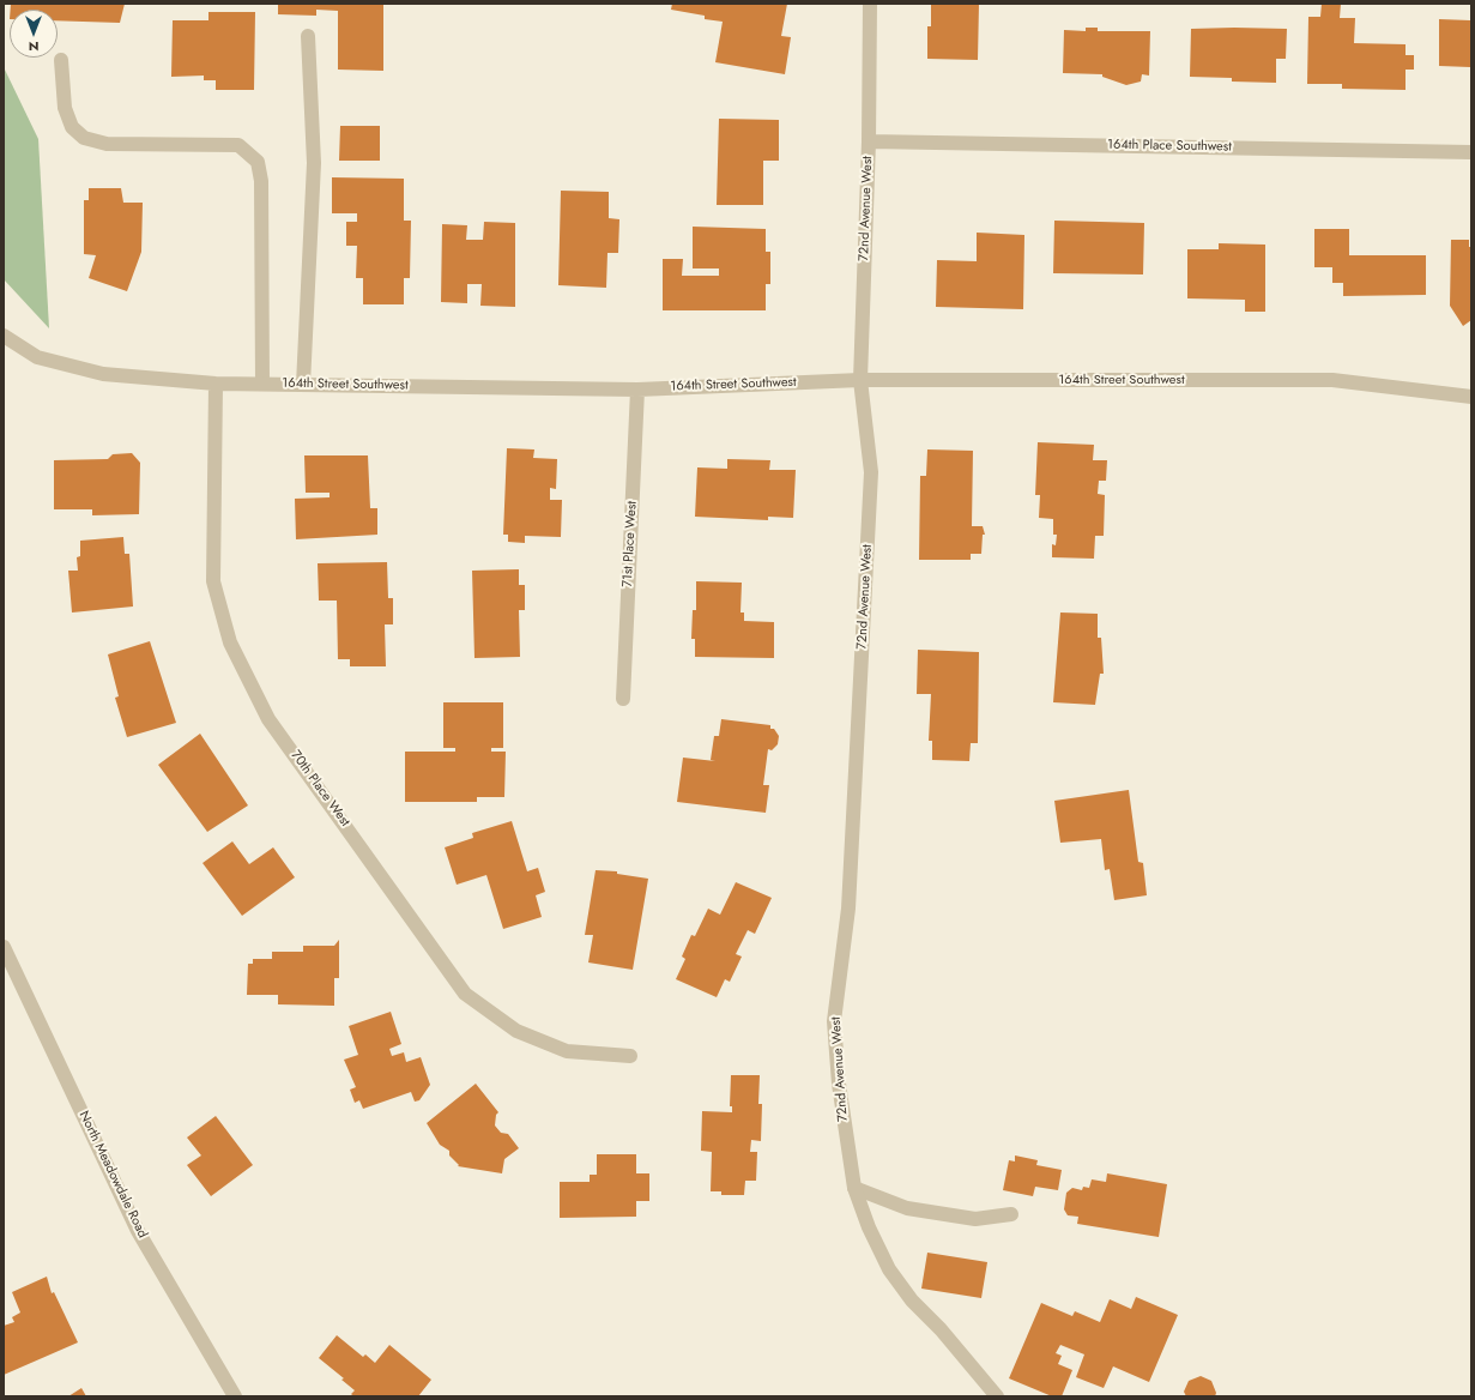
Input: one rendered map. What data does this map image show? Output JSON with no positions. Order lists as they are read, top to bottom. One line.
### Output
{"streets":{"street":["164th Place Southwest","72nd Avenue West","164th Street Southwest","71st Place West","70th Place West","North Meadowdale Road"]},"crossings":[["164th Place Southwest","72nd Avenue West"],["72nd Avenue West","164th Street Southwest"],["164th Street Southwest","71st Place West"],["164th Street Southwest","70th Place West"]],"north":"bottom"}
